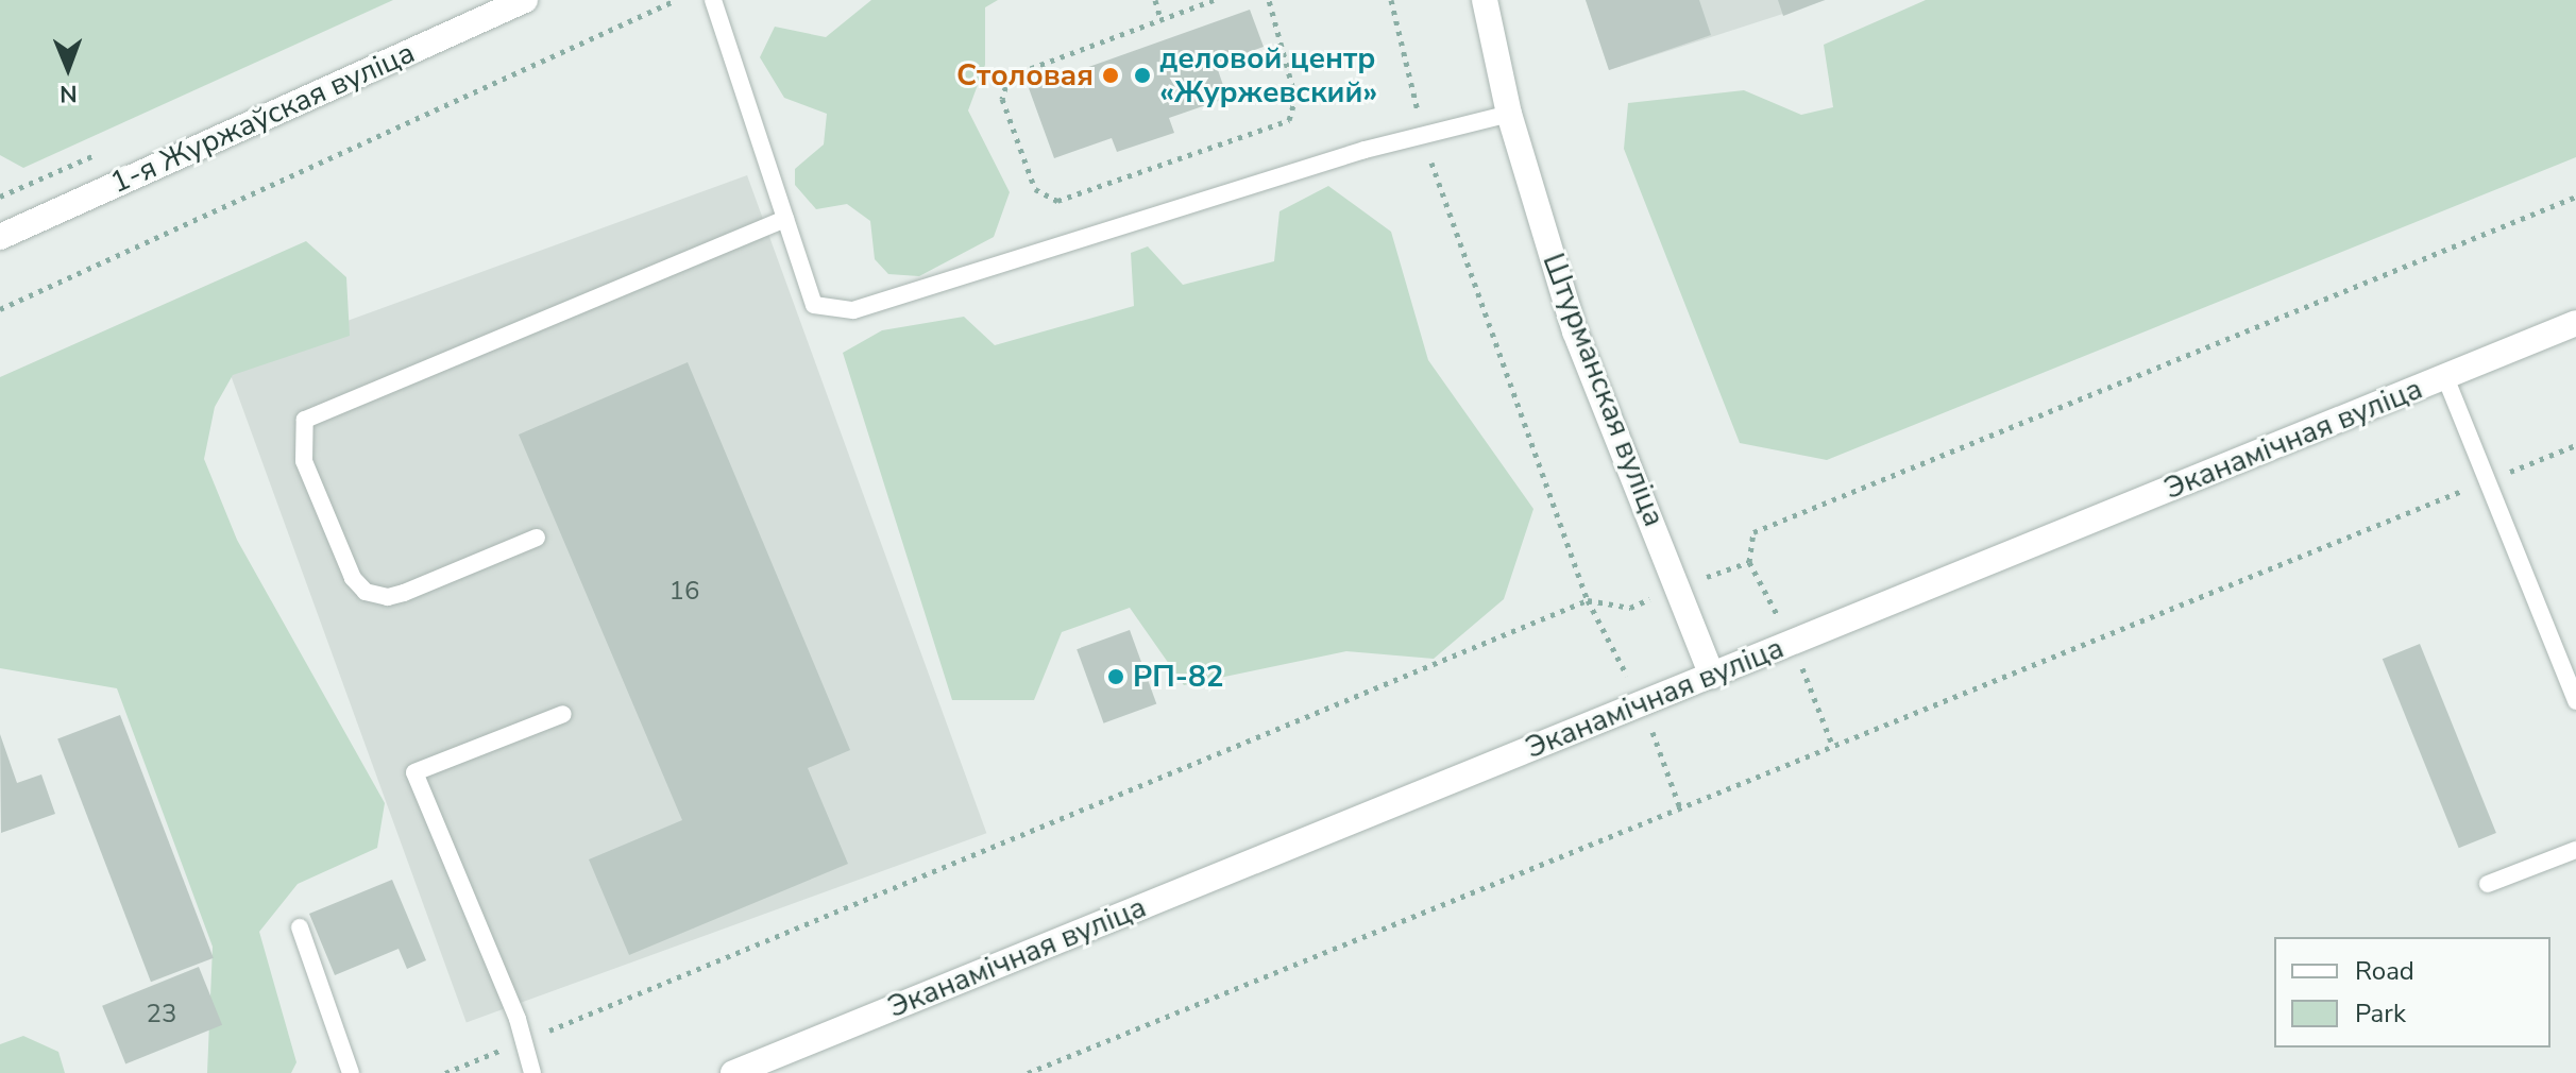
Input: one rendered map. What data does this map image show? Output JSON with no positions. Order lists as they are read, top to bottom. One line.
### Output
{"streets":{"street":["1-я Журжаўская вуліца","Штурманская вуліца","Эканамічная вуліца"]},"crossings":[["Штурманская вуліца","Эканамічная вуліца"]],"places":["Столовая","деловой центр «Журжевский»","РП-82"],"house_numbers":["16","23"],"legend":["Road","Park"],"north":"bottom"}
